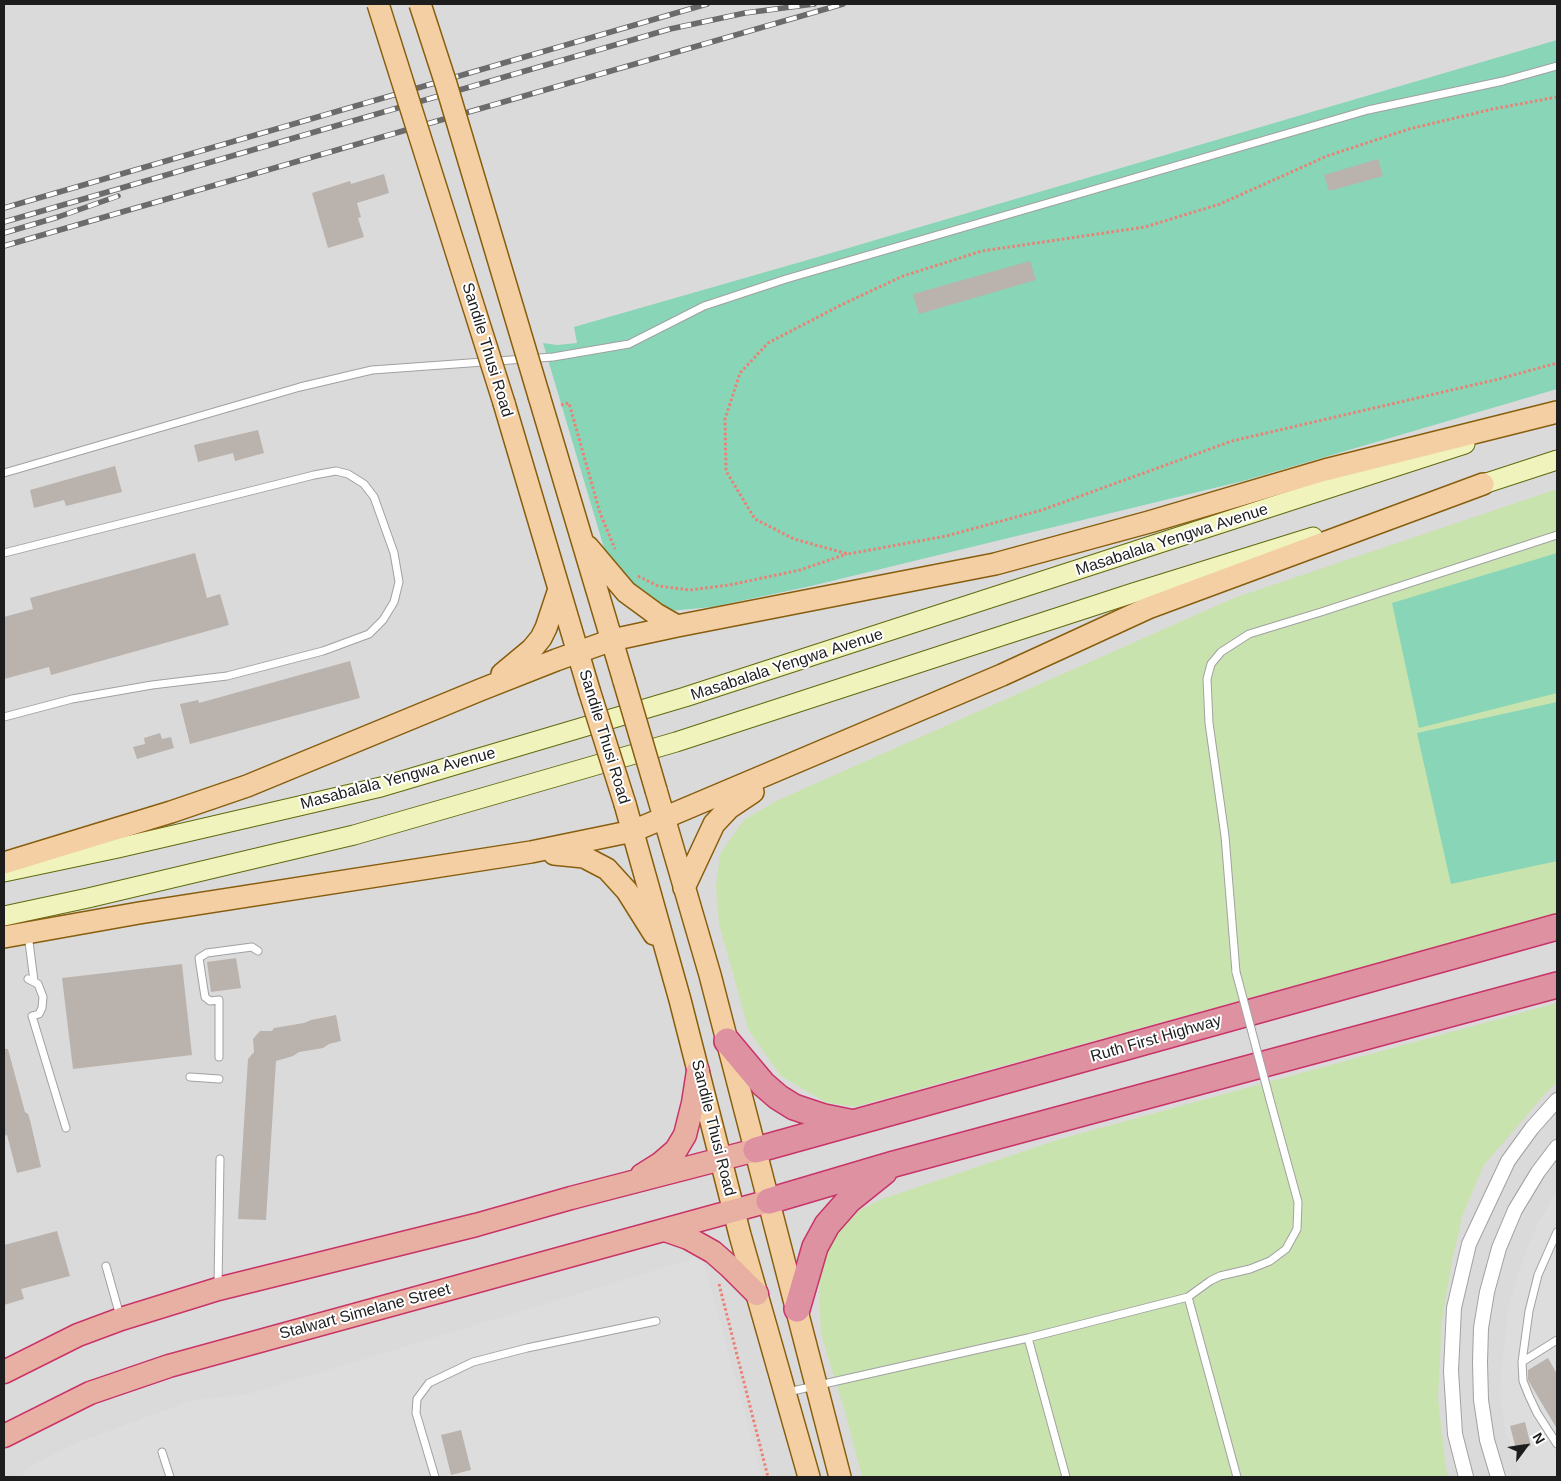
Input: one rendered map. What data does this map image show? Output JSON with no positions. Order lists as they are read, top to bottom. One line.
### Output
{"streets":{"highway":["Ruth First Highway","Stalwart Simelane Street"],"main road":["Sandile Thusi Road","Masabalala Yengwa Avenue"]},"crossings":[["Sandile Thusi Road","Ruth First Highway"],["Sandile Thusi Road","Stalwart Simelane Street"]],"north":"top right"}
